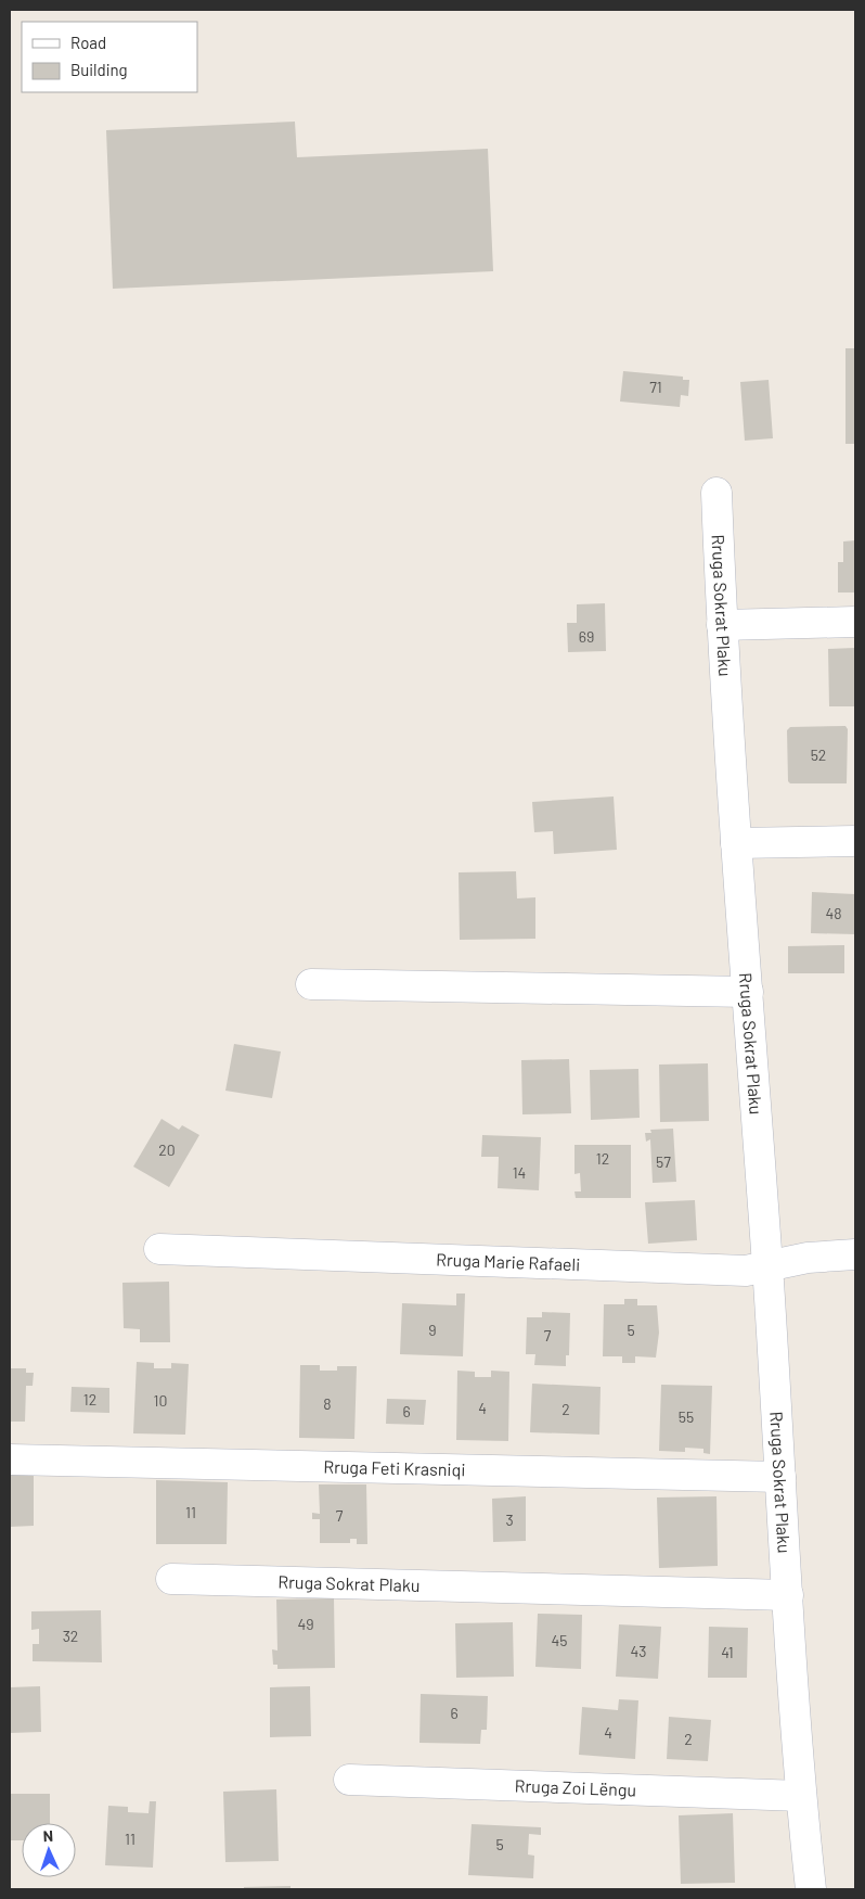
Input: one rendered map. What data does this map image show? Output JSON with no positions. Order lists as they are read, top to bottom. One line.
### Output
{"streets":{"street":["Rruga Sokrat Plaku","Rruga Marie Rafaeli","Rruga Feti Krasniqi","Rruga Zoi Lëngu"]},"crossings":[["Rruga Sokrat Plaku","Rruga Marie Rafaeli"],["Rruga Sokrat Plaku","Rruga Feti Krasniqi"],["Rruga Sokrat Plaku","Rruga Zoi Lëngu"]],"house_numbers":["71","69","52","48","20","12","57","14","9","5","7","12","10","8","4","2","6","55","11","7","3","49","32","45","43","41","6","4","2","11","5"],"legend":["Road","Building"],"north":"top"}
